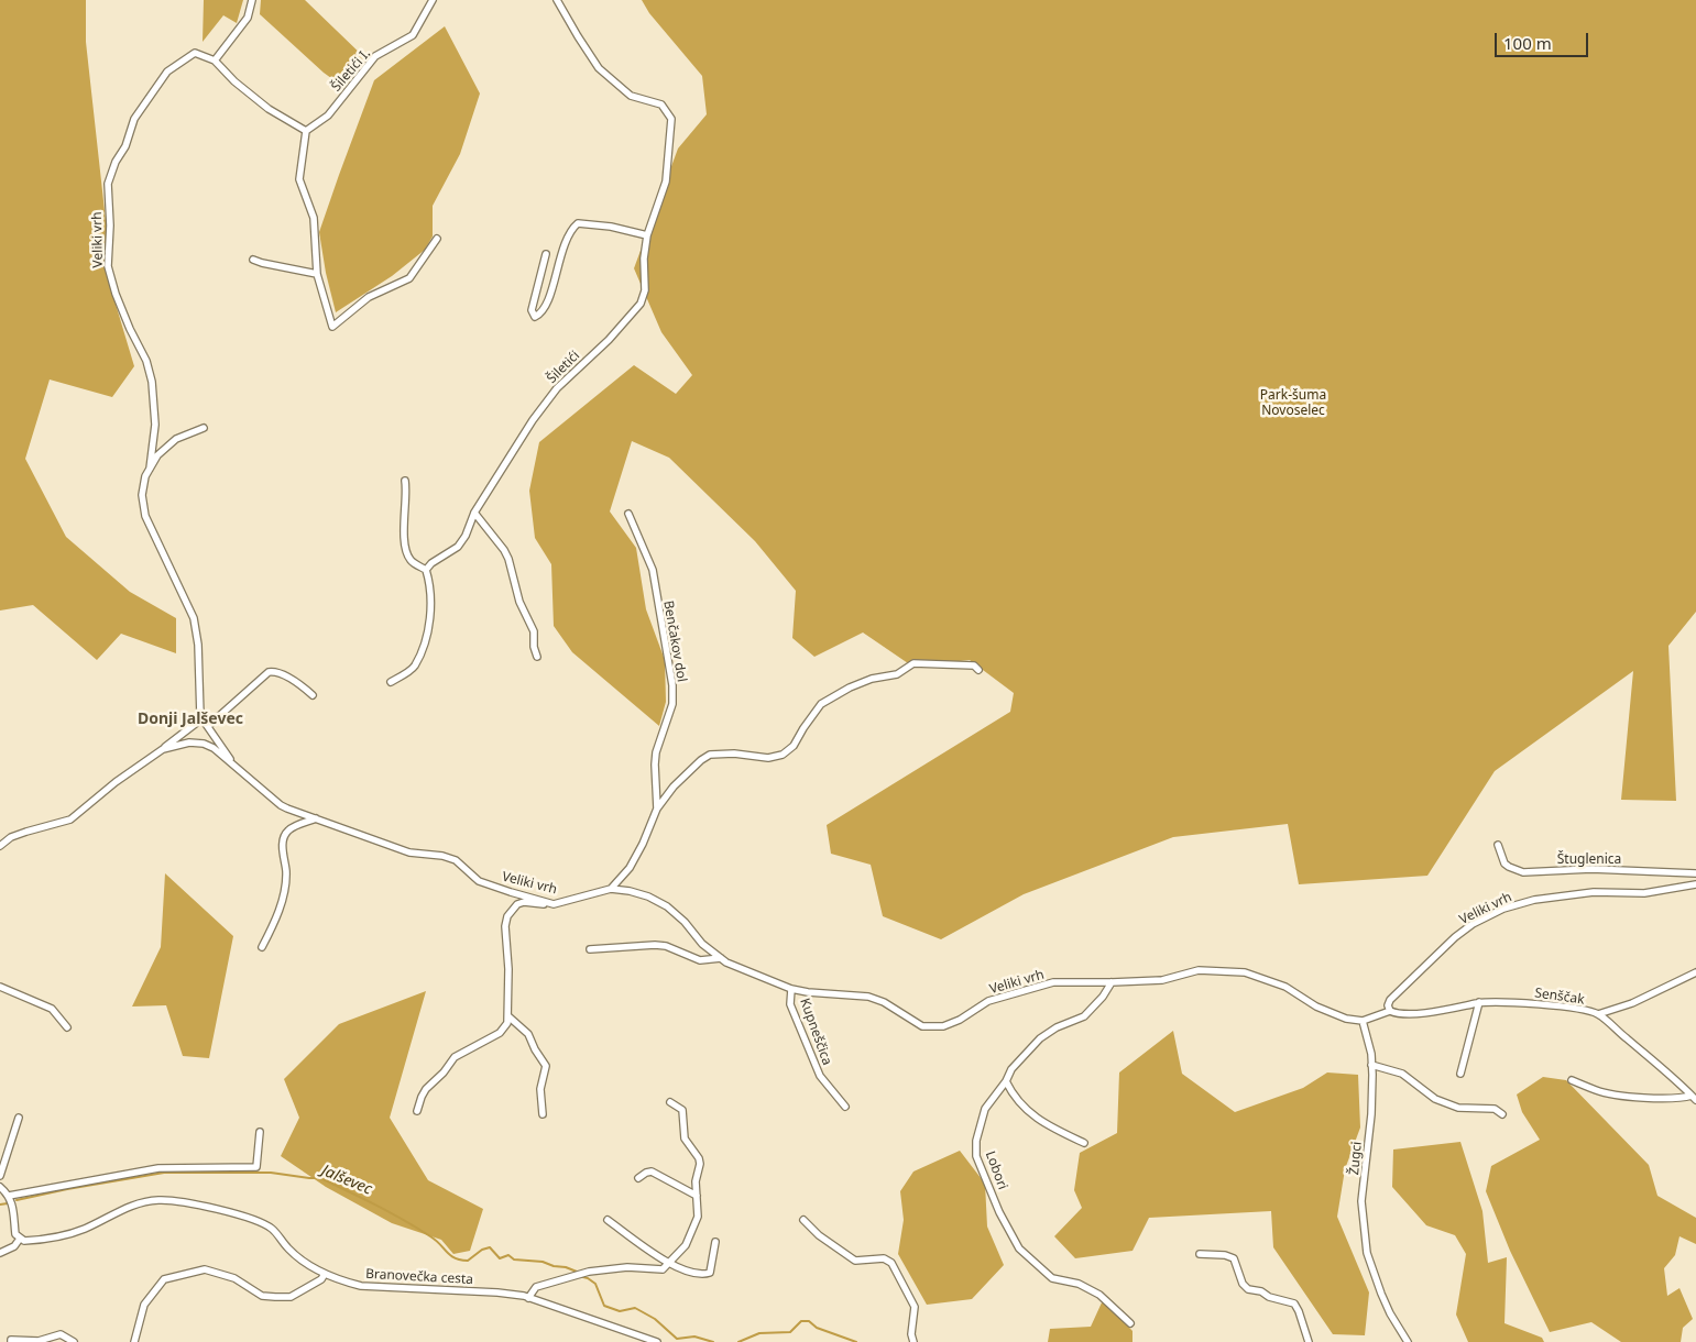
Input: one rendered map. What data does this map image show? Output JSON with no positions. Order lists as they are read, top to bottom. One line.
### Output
{"streets":{"street":["Šiletići I.","Veliki vrh","Šiletići","Benčakov dol","Štuglenica","Senščak","Kupneščica","Žugci","Lobori","Branovečka cesta"]},"crossings":[["Veliki vrh","Senščak"],["Veliki vrh","Kupneščica"],["Veliki vrh","Žugci"],["Veliki vrh","Lobori"]],"districts":["Donji Jalševec"],"water":["Jalševec"],"parks":["Park-šuma Novoselec"],"scale_bar":"100 m"}
